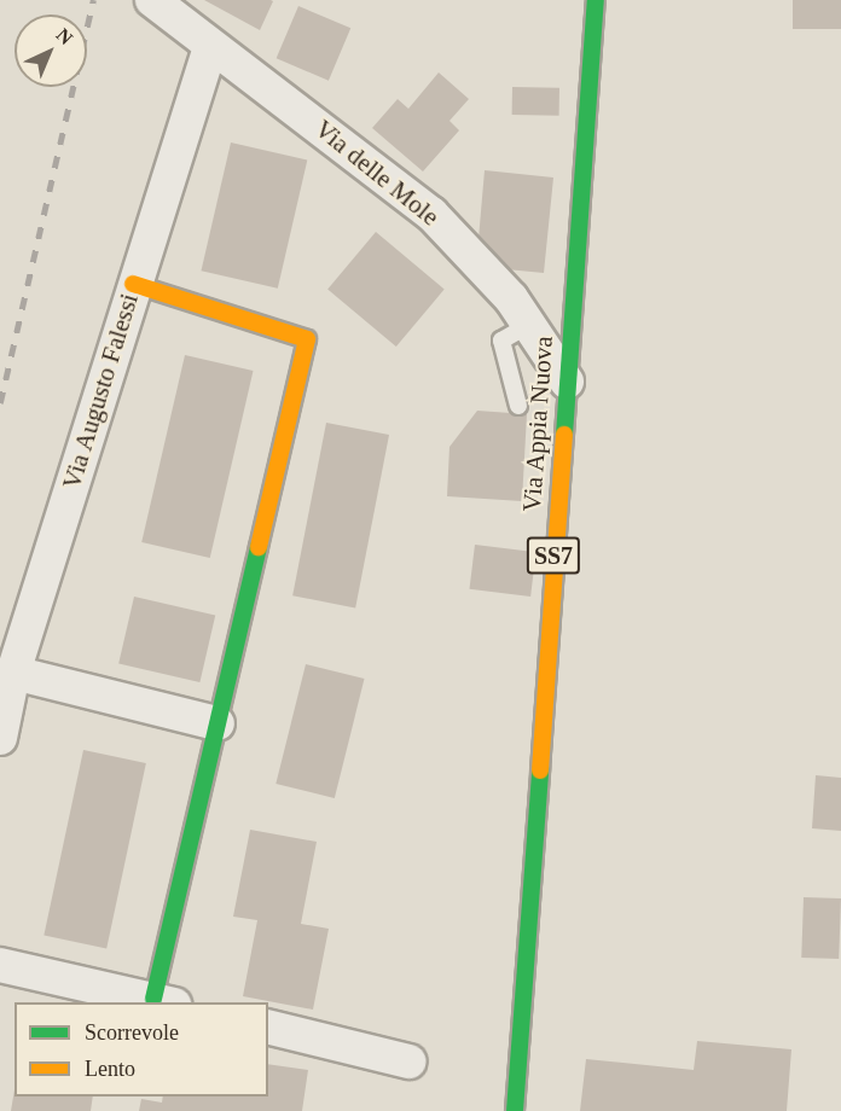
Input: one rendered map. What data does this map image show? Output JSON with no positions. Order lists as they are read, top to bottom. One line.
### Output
{"streets":{"main road":["Via Appia Nuova","SS7"],"street":["Via delle Mole","Via Augusto Falessi"]},"crossings":[["Via delle Mole","Via Augusto Falessi"],["Via delle Mole","Via Appia Nuova"]],"legend":["Scorrevole","Lento"],"north":"top right"}
